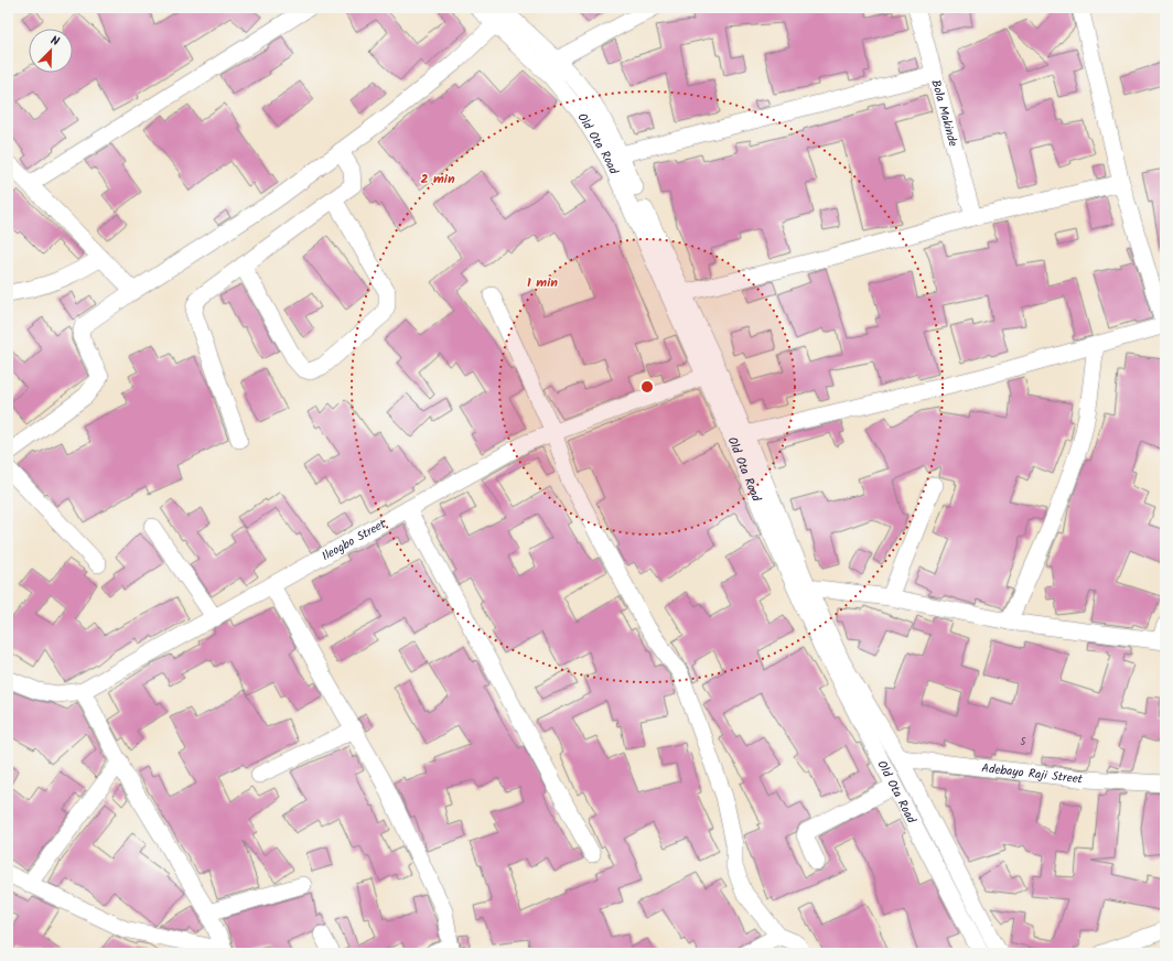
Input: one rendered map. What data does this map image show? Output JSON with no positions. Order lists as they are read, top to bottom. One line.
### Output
{"streets":{"street":["Bola Makinde","Old Ota Road","Ileogbo Street","Adebayo Raji Street"]},"crossings":[["Old Ota Road","Ileogbo Street"],["Old Ota Road","Adebayo Raji Street"]],"house_numbers":["5"],"north":"top right","rings":["2 min","1 min"]}
